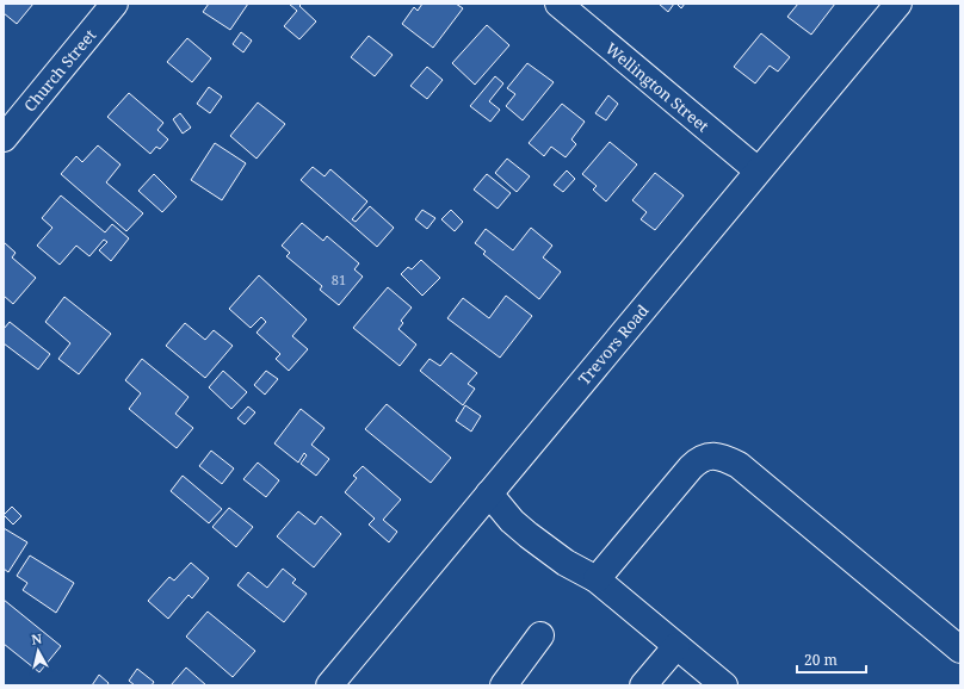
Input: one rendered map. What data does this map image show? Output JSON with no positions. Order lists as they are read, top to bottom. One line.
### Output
{"streets":{"street":["Church Street","Wellington Street","Trevors Road"]},"crossings":[["Wellington Street","Trevors Road"]],"house_numbers":["81"],"scale_bar":"20 m","north":"top"}
